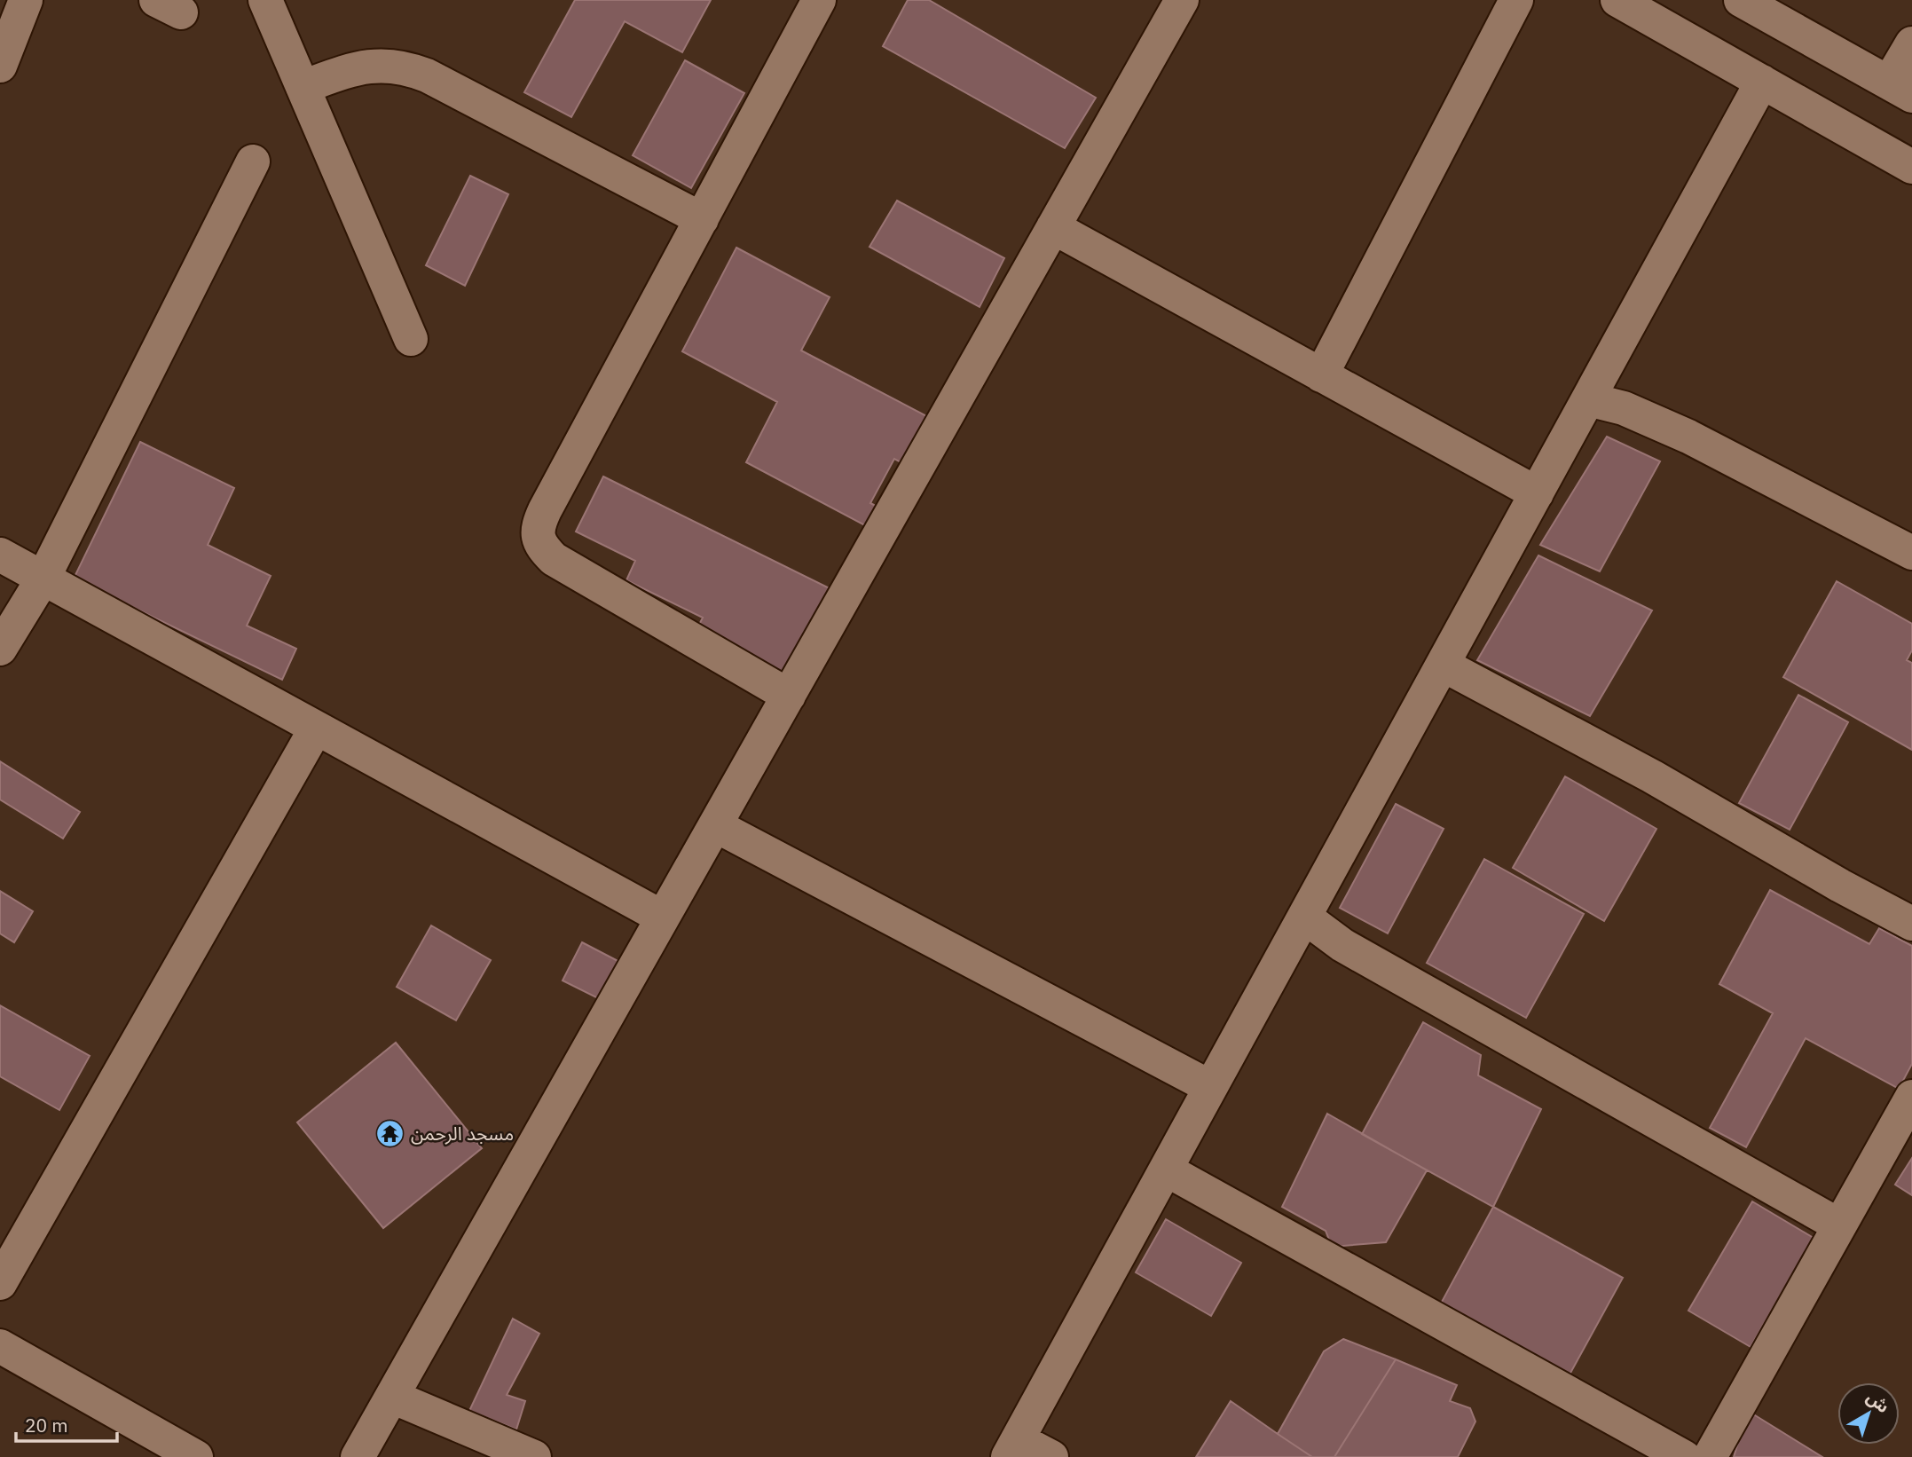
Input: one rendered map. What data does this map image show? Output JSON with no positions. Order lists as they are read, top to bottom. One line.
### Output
{"places":{"temple":["مسجد الرحمن"]},"scale_bar":"20 m","north":"top right"}
